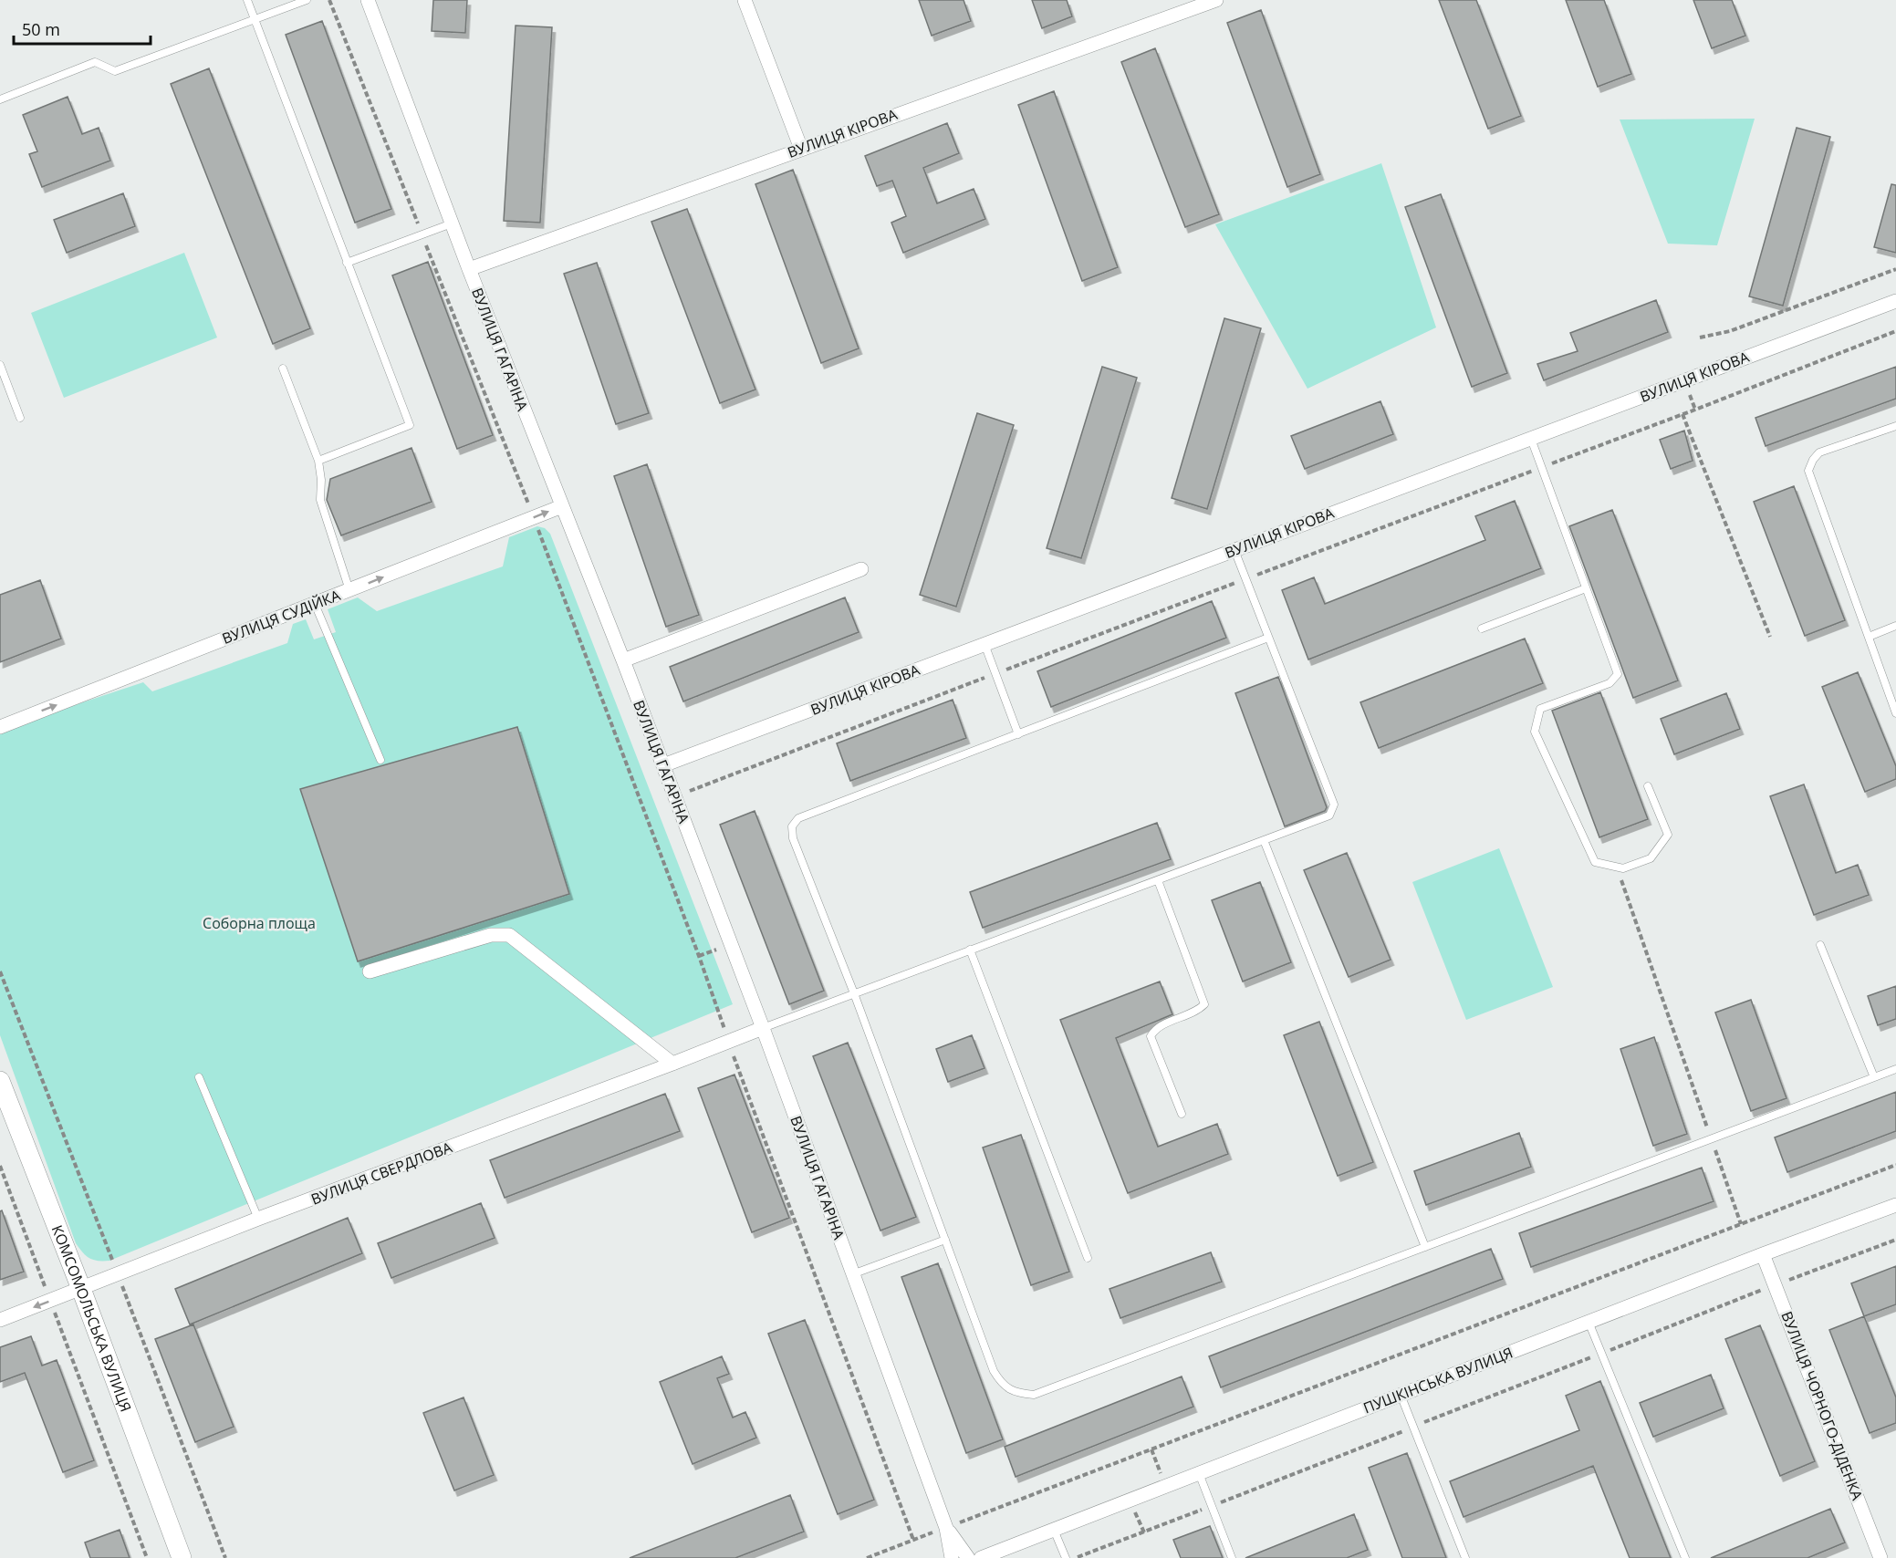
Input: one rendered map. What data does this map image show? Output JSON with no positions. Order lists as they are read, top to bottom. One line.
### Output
{"streets":{"street":["ВУЛИЦЯ КІРОВА","ВУЛИЦЯ ГАГАРІНА","ВУЛИЦЯ СУДІЙКА","ВУЛИЦЯ СВЕРДЛОВА","КОМСОМОЛЬСЬКА ВУЛИЦЯ","ПУШКІНСЬКА ВУЛИЦЯ","ВУЛИЦЯ ЧОРНОГО-ДІДЕНКА"]},"crossings":[["ВУЛИЦЯ КІРОВА","ВУЛИЦЯ ГАГАРІНА"],["ВУЛИЦЯ ГАГАРІНА","ВУЛИЦЯ СУДІЙКА"],["ВУЛИЦЯ ГАГАРІНА","ВУЛИЦЯ СВЕРДЛОВА"],["ВУЛИЦЯ СВЕРДЛОВА","КОМСОМОЛЬСЬКА ВУЛИЦЯ"],["ПУШКІНСЬКА ВУЛИЦЯ","ВУЛИЦЯ ЧОРНОГО-ДІДЕНКА"]],"one_way":["ВУЛИЦЯ СУДІЙКА"],"parks":["Соборна площа"],"scale_bar":"50 m"}
